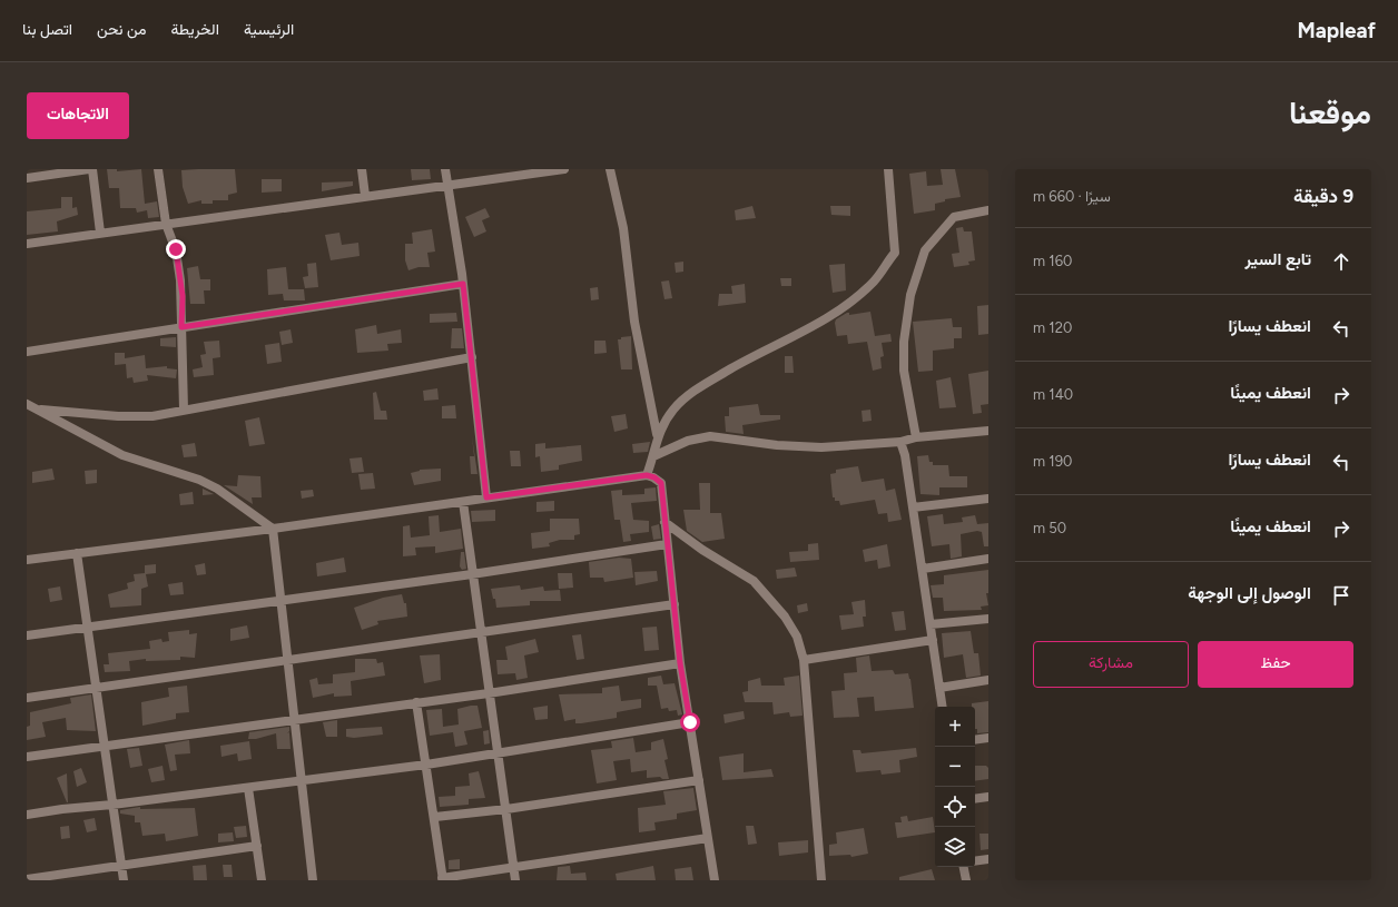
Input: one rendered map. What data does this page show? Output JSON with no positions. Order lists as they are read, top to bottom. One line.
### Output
{"page":{"header":"Mapleaf","nav":["الرئيسية","الخريطة","من نحن","اتصل بنا"],"title":"موقعنا","buttons":["الاتجاهات",["حفظ","مشاركة"]],"heading":["9 دقيقة","سيرًا · 660 m"],"list":[["تابع السير","160 m"],["انعطف يسارًا","120 m"],["انعطف يمينًا","140 m"],["انعطف يسارًا","190 m"],["انعطف يمينًا","50 m"],"الوصول إلى الوجهة"],"map_buttons":["+","−"]}}
